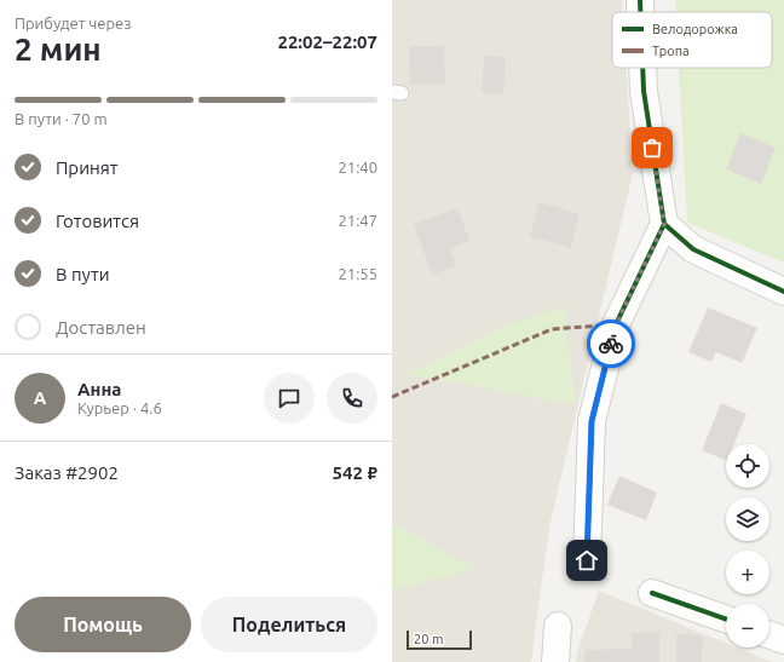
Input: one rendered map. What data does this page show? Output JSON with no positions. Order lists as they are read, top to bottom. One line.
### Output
{"legend":["Велодорожка","Тропа"],"scale_bar":"20 m","page":{"heading":["2 мин","Прибудет через","22:02–22:07"],"panel":["Анна","Курьер · 4.6","Заказ #2902","542 ₽"],"bar":"В пути · 70 m","list":[["Принят","21:40"],["Готовится","21:47"],["В пути","21:55"],"Доставлен"],"round":"А","map_buttons":["+","−"],"buttons":["Помощь","Поделиться"],"scale":"20 m"}}
